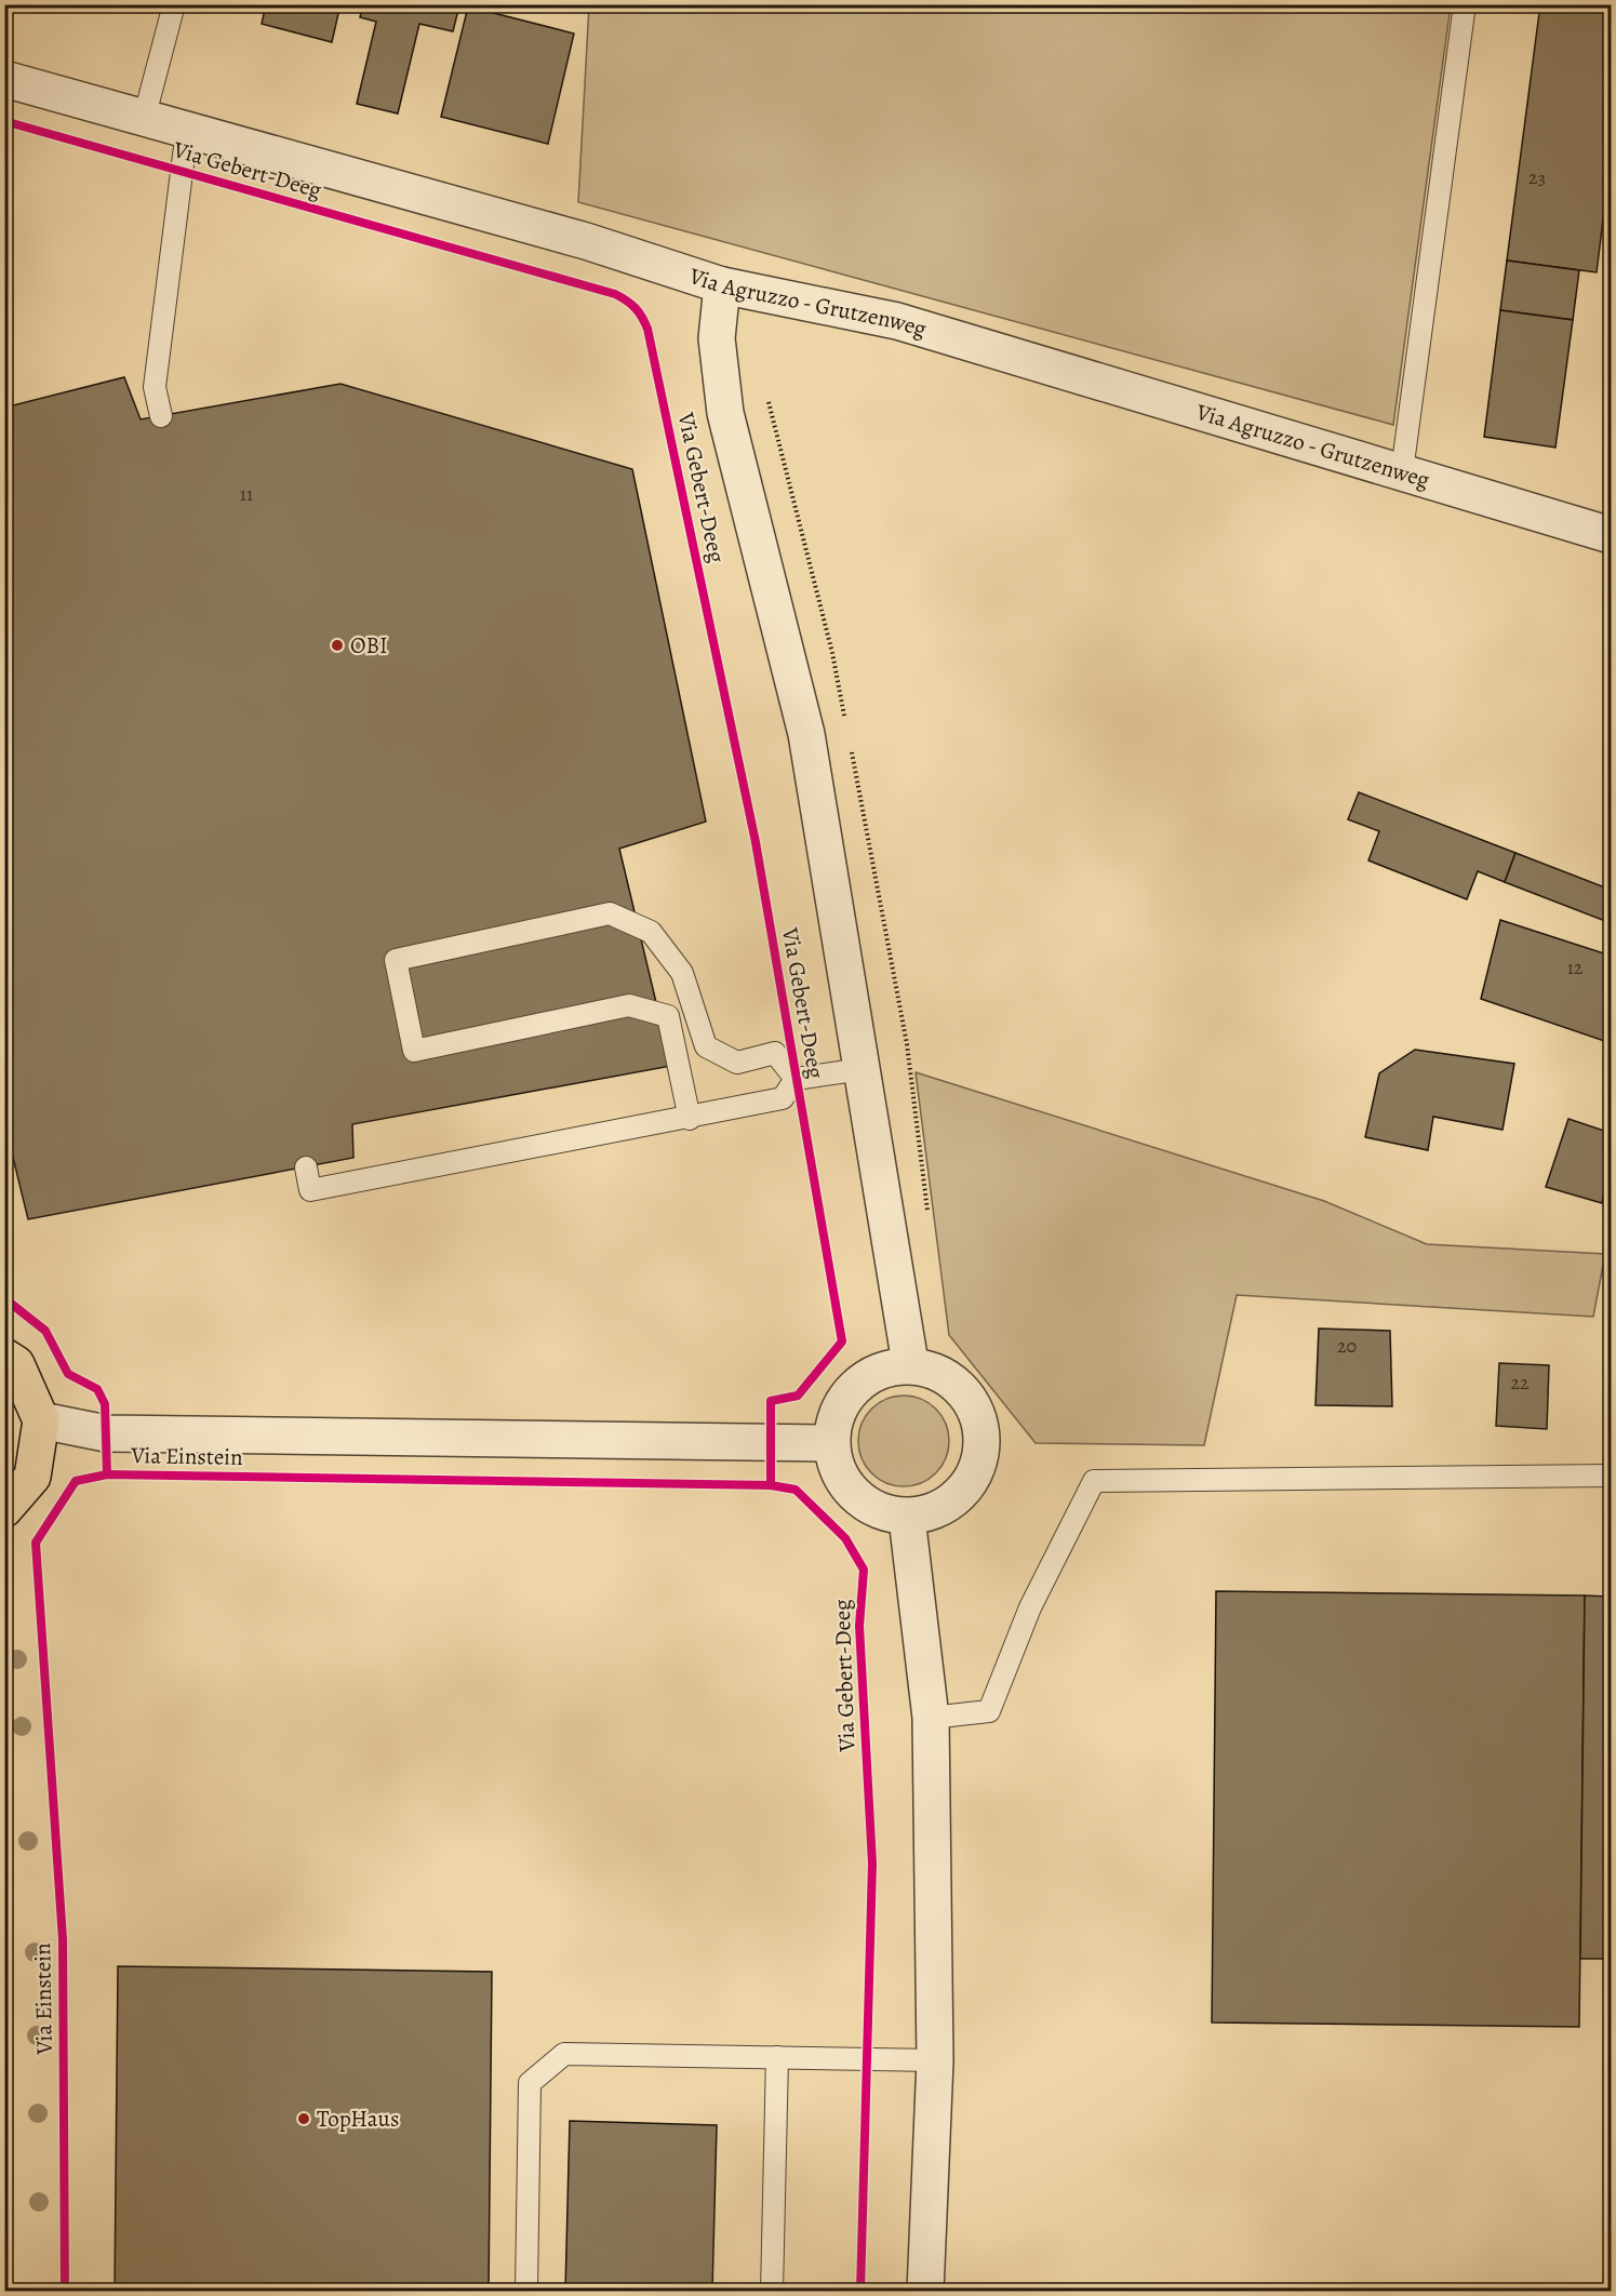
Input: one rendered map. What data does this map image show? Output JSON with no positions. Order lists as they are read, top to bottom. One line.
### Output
{"streets":{"street":["Via Agruzzo - Grutzenweg"],"cycle path":["Via Gebert-Deeg","Via Einstein"]},"places":["OBI","TopHaus"],"house_numbers":["23","11","12","20","22"]}
